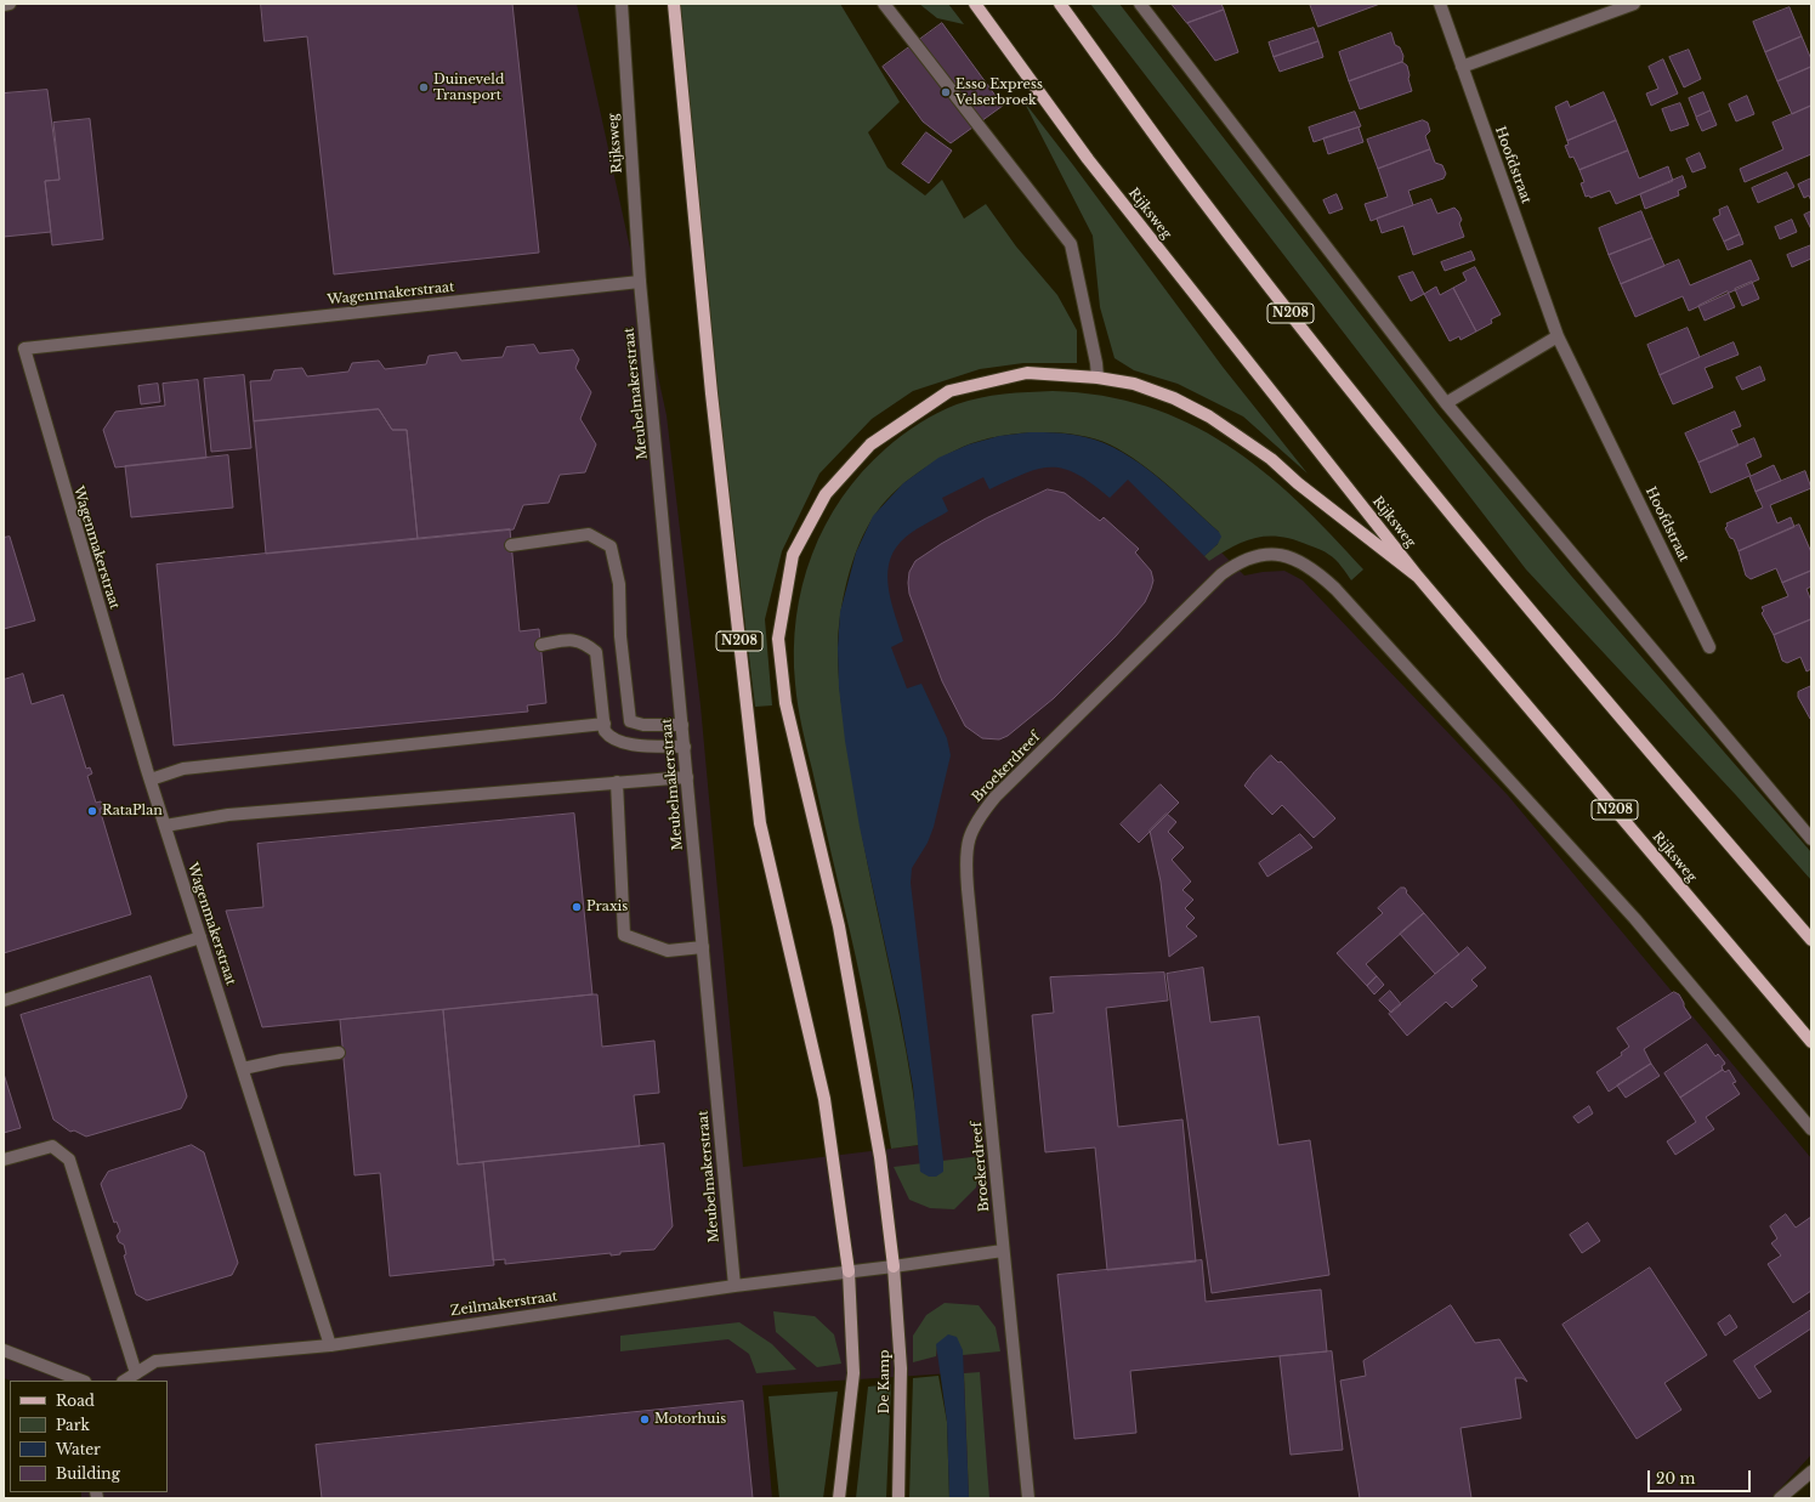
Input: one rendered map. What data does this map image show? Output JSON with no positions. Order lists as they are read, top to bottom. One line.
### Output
{"streets":{"main road":["Rijksweg","N208","De Kamp"],"street":["Hoofdstraat","Wagenmakerstraat","Meubelmakerstraat","Broekerdreef","Zeilmakerstraat"]},"crossings":[["Rijksweg","Wagenmakerstraat"],["Rijksweg","N208"],["Rijksweg","Meubelmakerstraat"],["Wagenmakerstraat","Meubelmakerstraat"],["Wagenmakerstraat","Zeilmakerstraat"],["N208","Zeilmakerstraat"],["N208","De Kamp"],["Meubelmakerstraat","Zeilmakerstraat"],["Zeilmakerstraat","De Kamp"]],"places":["Duineveld Transport","Esso Express Velserbroek","RataPlan","Praxis","Motorhuis"],"legend":["Road","Park","Water","Building"],"scale_bar":"20 m"}
